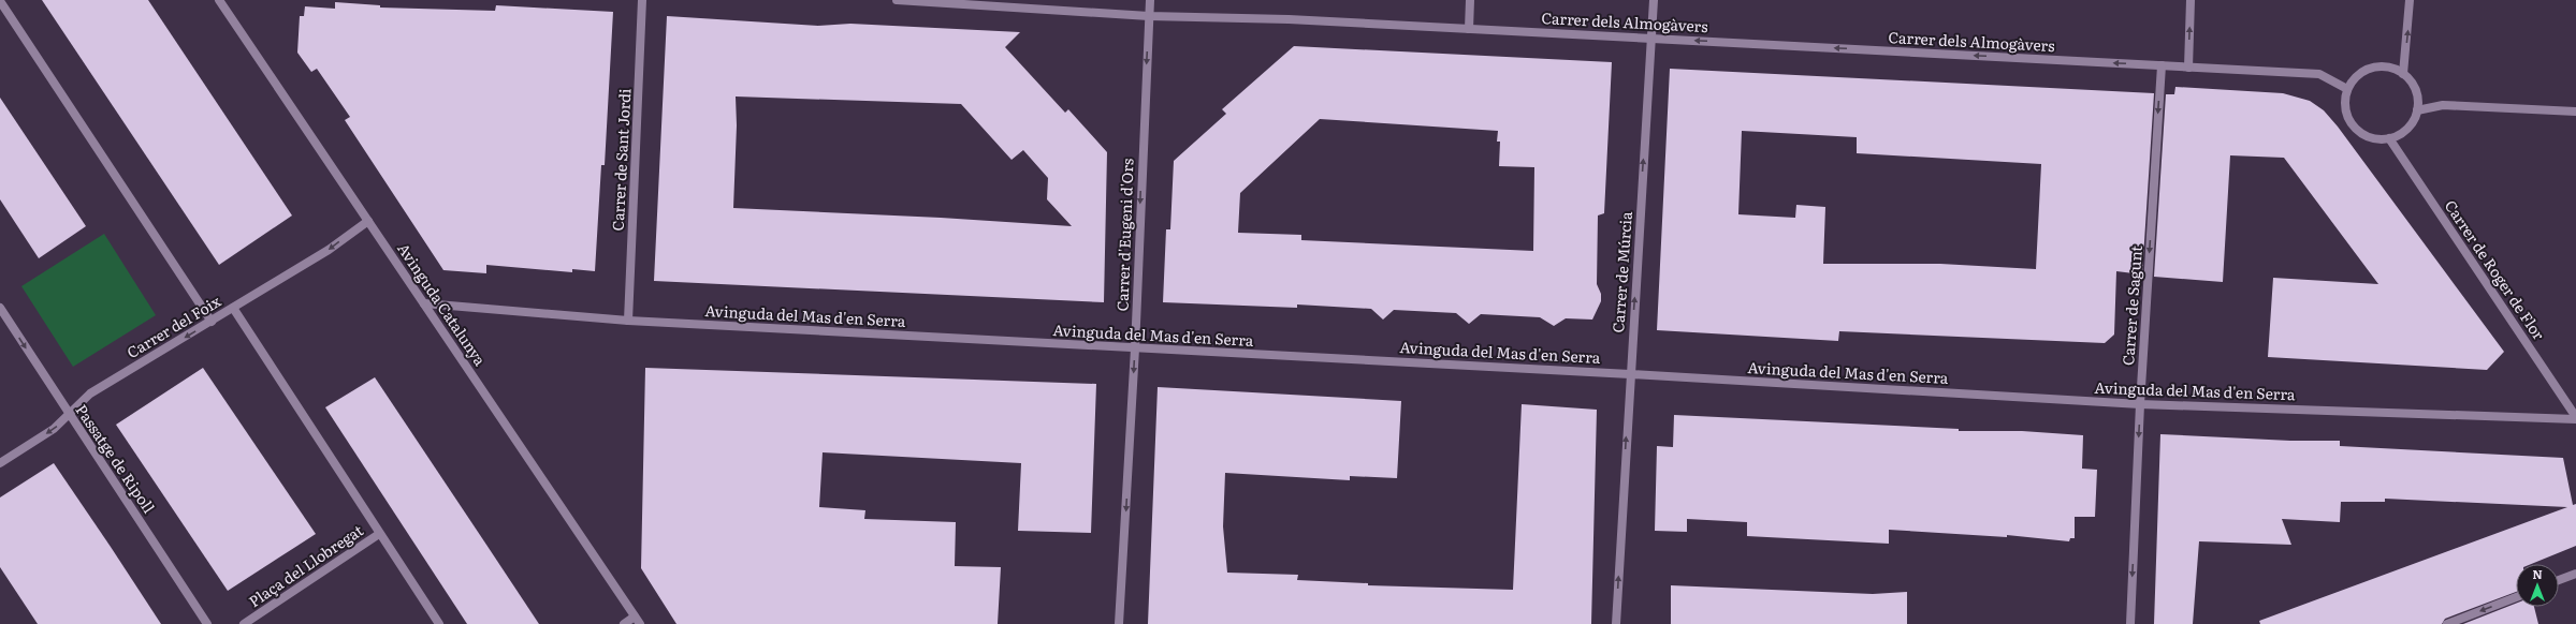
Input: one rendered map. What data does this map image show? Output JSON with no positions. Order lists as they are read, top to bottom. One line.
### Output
{"streets":{"street":["Carrer dels Almogàvers","Carrer de Sant Jordi","Carrer d'Eugeni d'Ors","Carrer de Roger de Flor","Carrer de Múrcia","Avinguda Catalunya","Carrer de Sagunt","Avinguda del Mas d'en Serra","Carrer del Foix","Passatge de Ripoll","Plaça del Llobregat"]},"crossings":[["Carrer dels Almogàvers","Carrer d'Eugeni d'Ors"],["Carrer dels Almogàvers","Carrer de Roger de Flor"],["Carrer dels Almogàvers","Carrer de Múrcia"],["Carrer dels Almogàvers","Carrer de Sagunt"],["Carrer de Sant Jordi","Avinguda del Mas d'en Serra"],["Carrer d'Eugeni d'Ors","Avinguda del Mas d'en Serra"],["Carrer de Roger de Flor","Avinguda del Mas d'en Serra"],["Carrer de Múrcia","Avinguda del Mas d'en Serra"],["Avinguda Catalunya","Avinguda del Mas d'en Serra"],["Avinguda Catalunya","Carrer del Foix"],["Carrer de Sagunt","Avinguda del Mas d'en Serra"],["Carrer del Foix","Passatge de Ripoll"]],"one_way":["Carrer dels Almogàvers","Carrer d'Eugeni d'Ors","Carrer de Múrcia","Carrer de Sagunt","Carrer del Foix"],"north":"top"}
